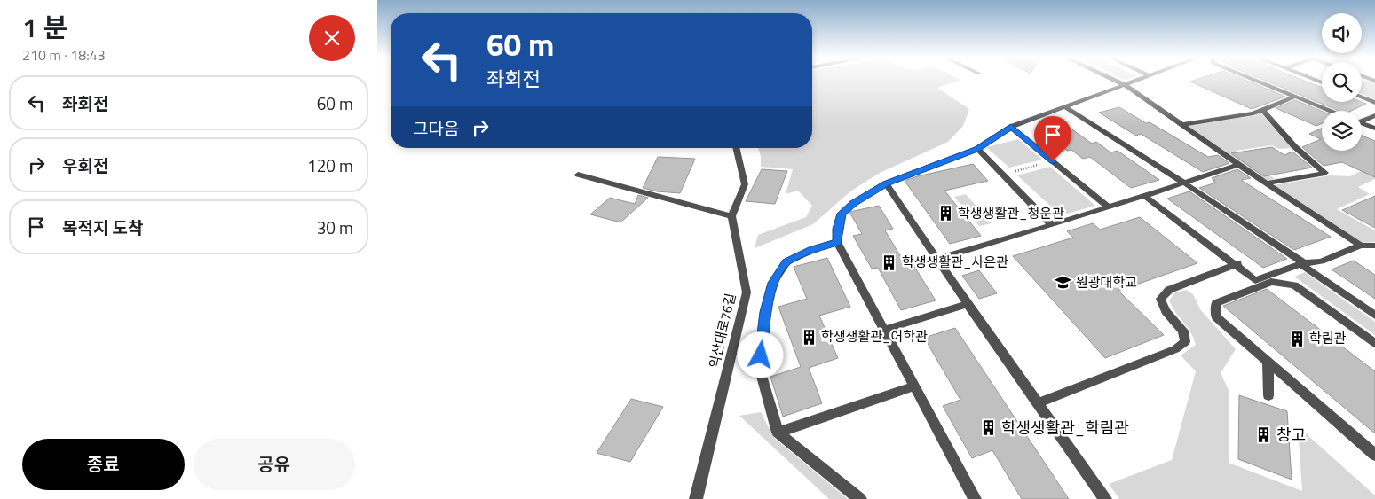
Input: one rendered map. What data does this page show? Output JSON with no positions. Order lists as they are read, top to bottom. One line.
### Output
{"streets":{"street":["익산대로76길"]},"places":{"building":["학생생활관_청운관","학생생활관_사은관","학생생활관_어학관","학림관","학생생활관_학림관","창고"],"school or university":["원광대학교"]},"page":{"heading":["1 분","210 m · 18:43"],"turn":["60 m","좌회전"],"list":[{"name":"좌회전","value":"60 m"},{"name":"우회전","value":"120 m"},{"name":"목적지 도착","value":"30 m"}],"then":"그다음","buttons":["종료","공유"]}}
